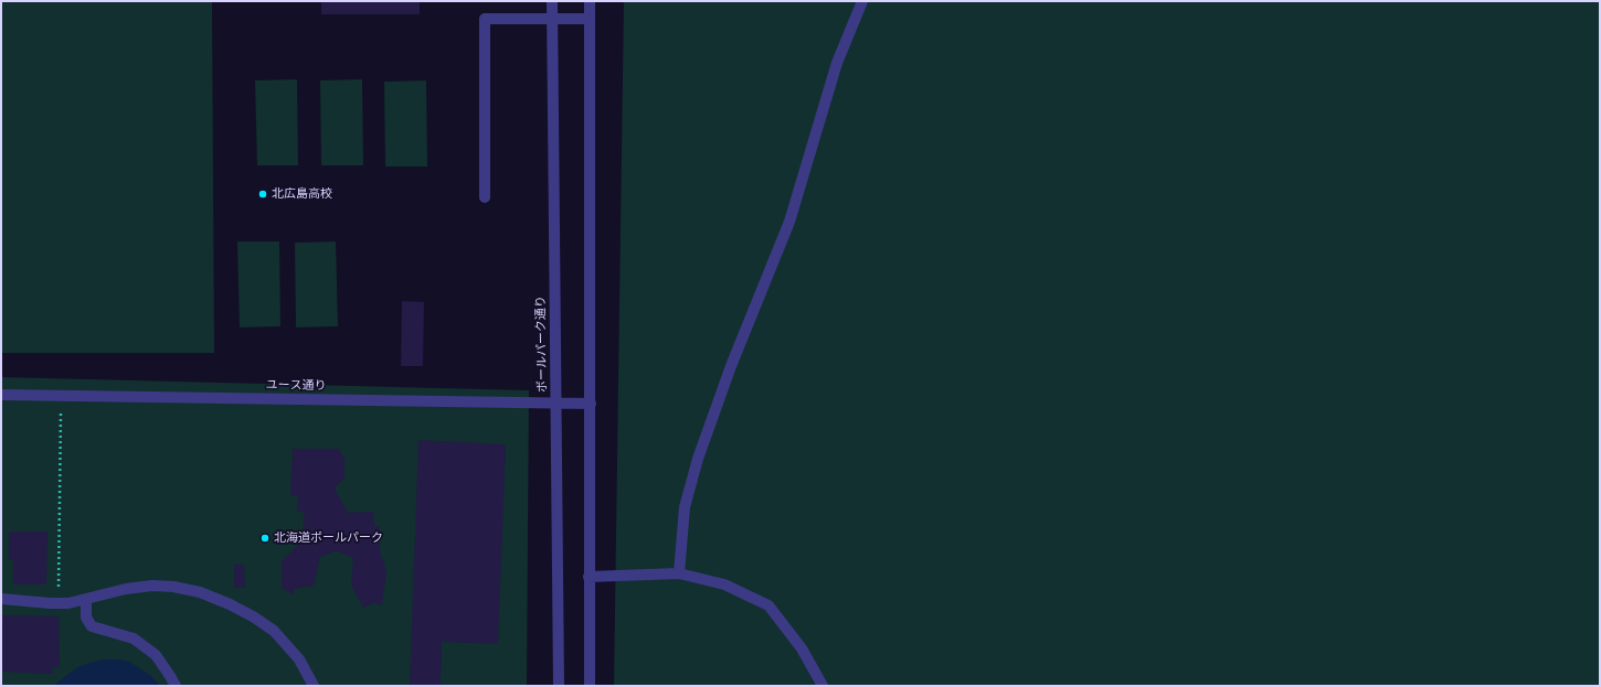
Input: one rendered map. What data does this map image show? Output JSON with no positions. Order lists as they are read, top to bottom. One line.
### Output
{"streets":{"street":["ボールパーク通り","ユース通り"]},"crossings":[["ボールパーク通り","ユース通り"]],"places":["北広島高校","北海道ボールパーク"]}
